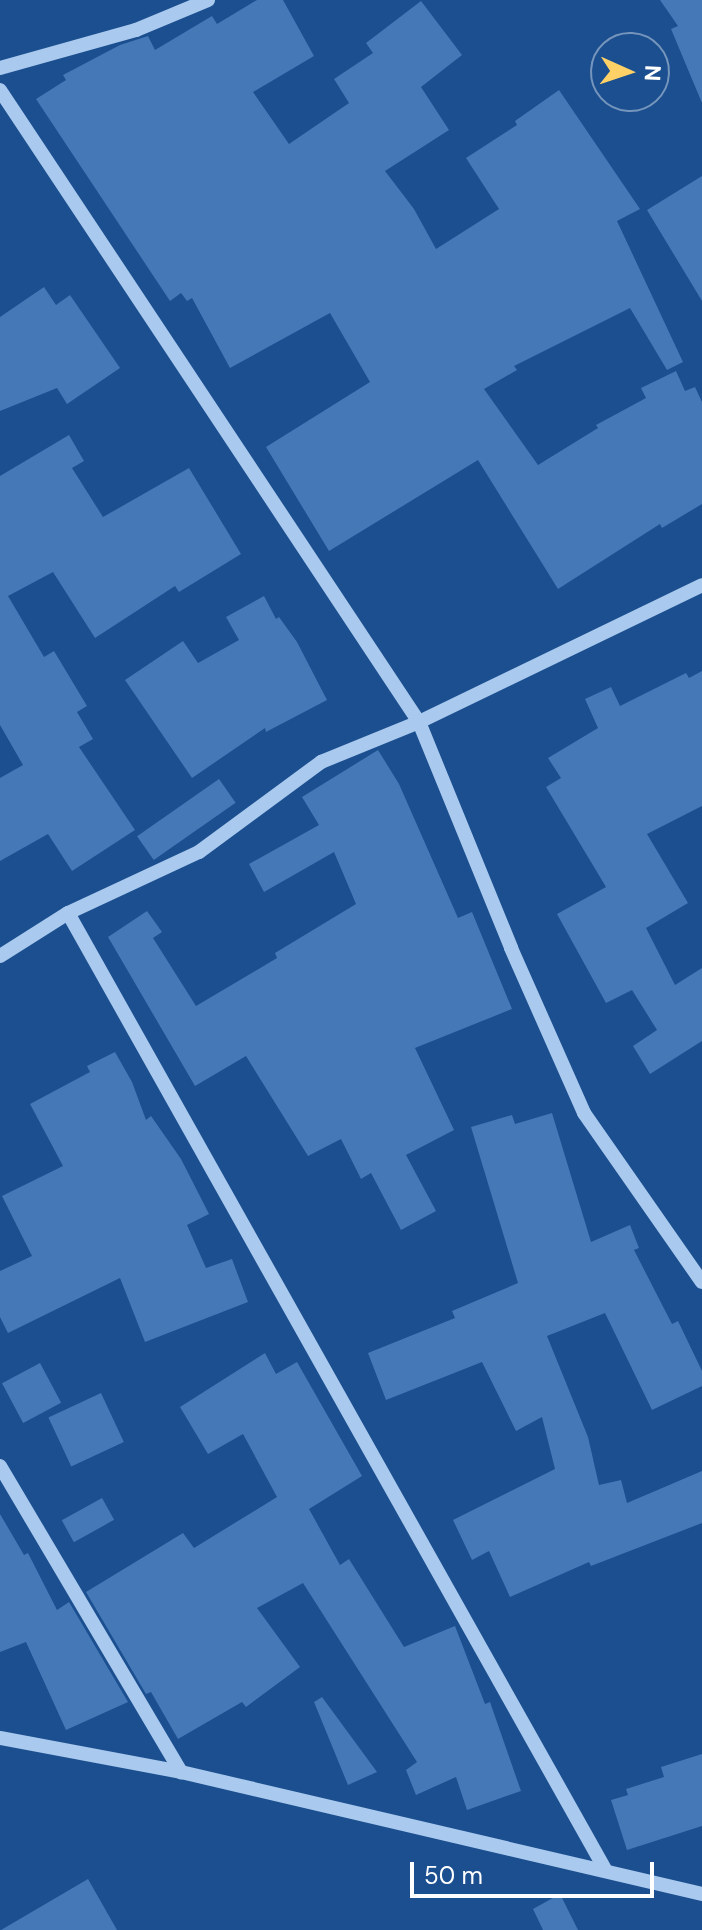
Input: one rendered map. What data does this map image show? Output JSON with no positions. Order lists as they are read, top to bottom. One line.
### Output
{"scale_bar":"50 m","north":"right"}
